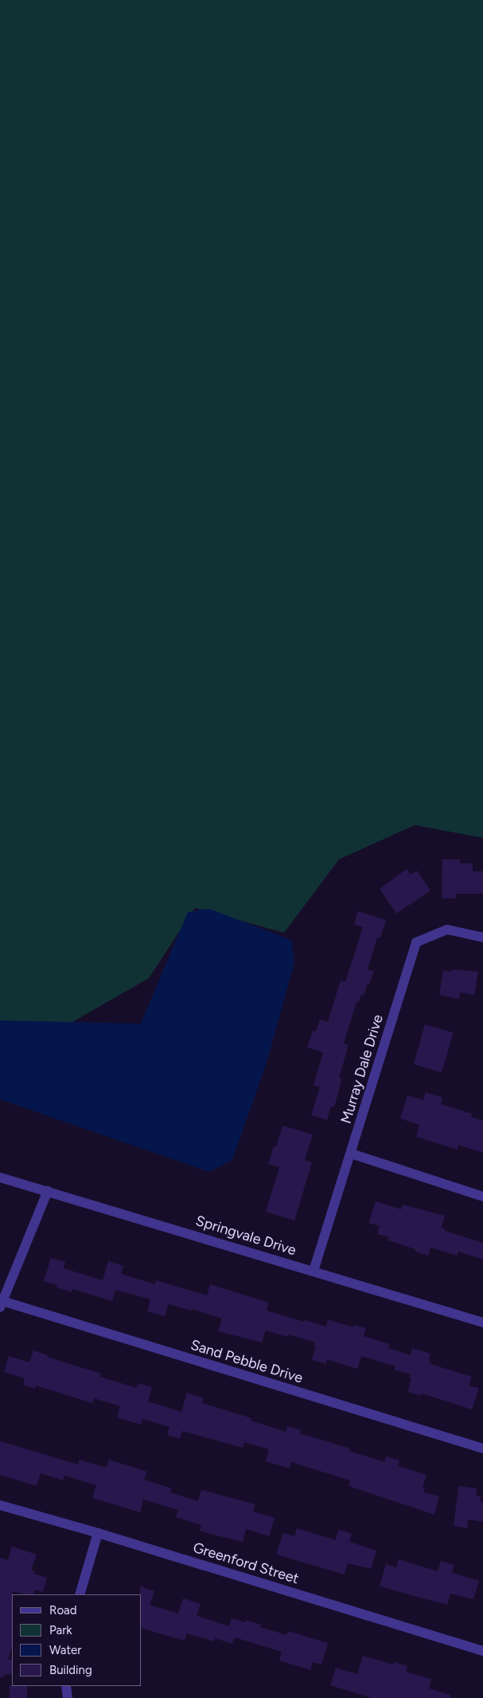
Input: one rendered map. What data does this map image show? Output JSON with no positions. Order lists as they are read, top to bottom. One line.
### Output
{"streets":{"street":["Murray Dale Drive","Springvale Drive","Sand Pebble Drive","Greenford Street"]},"crossings":[["Murray Dale Drive","Springvale Drive"]],"legend":["Road","Park","Water","Building"]}
